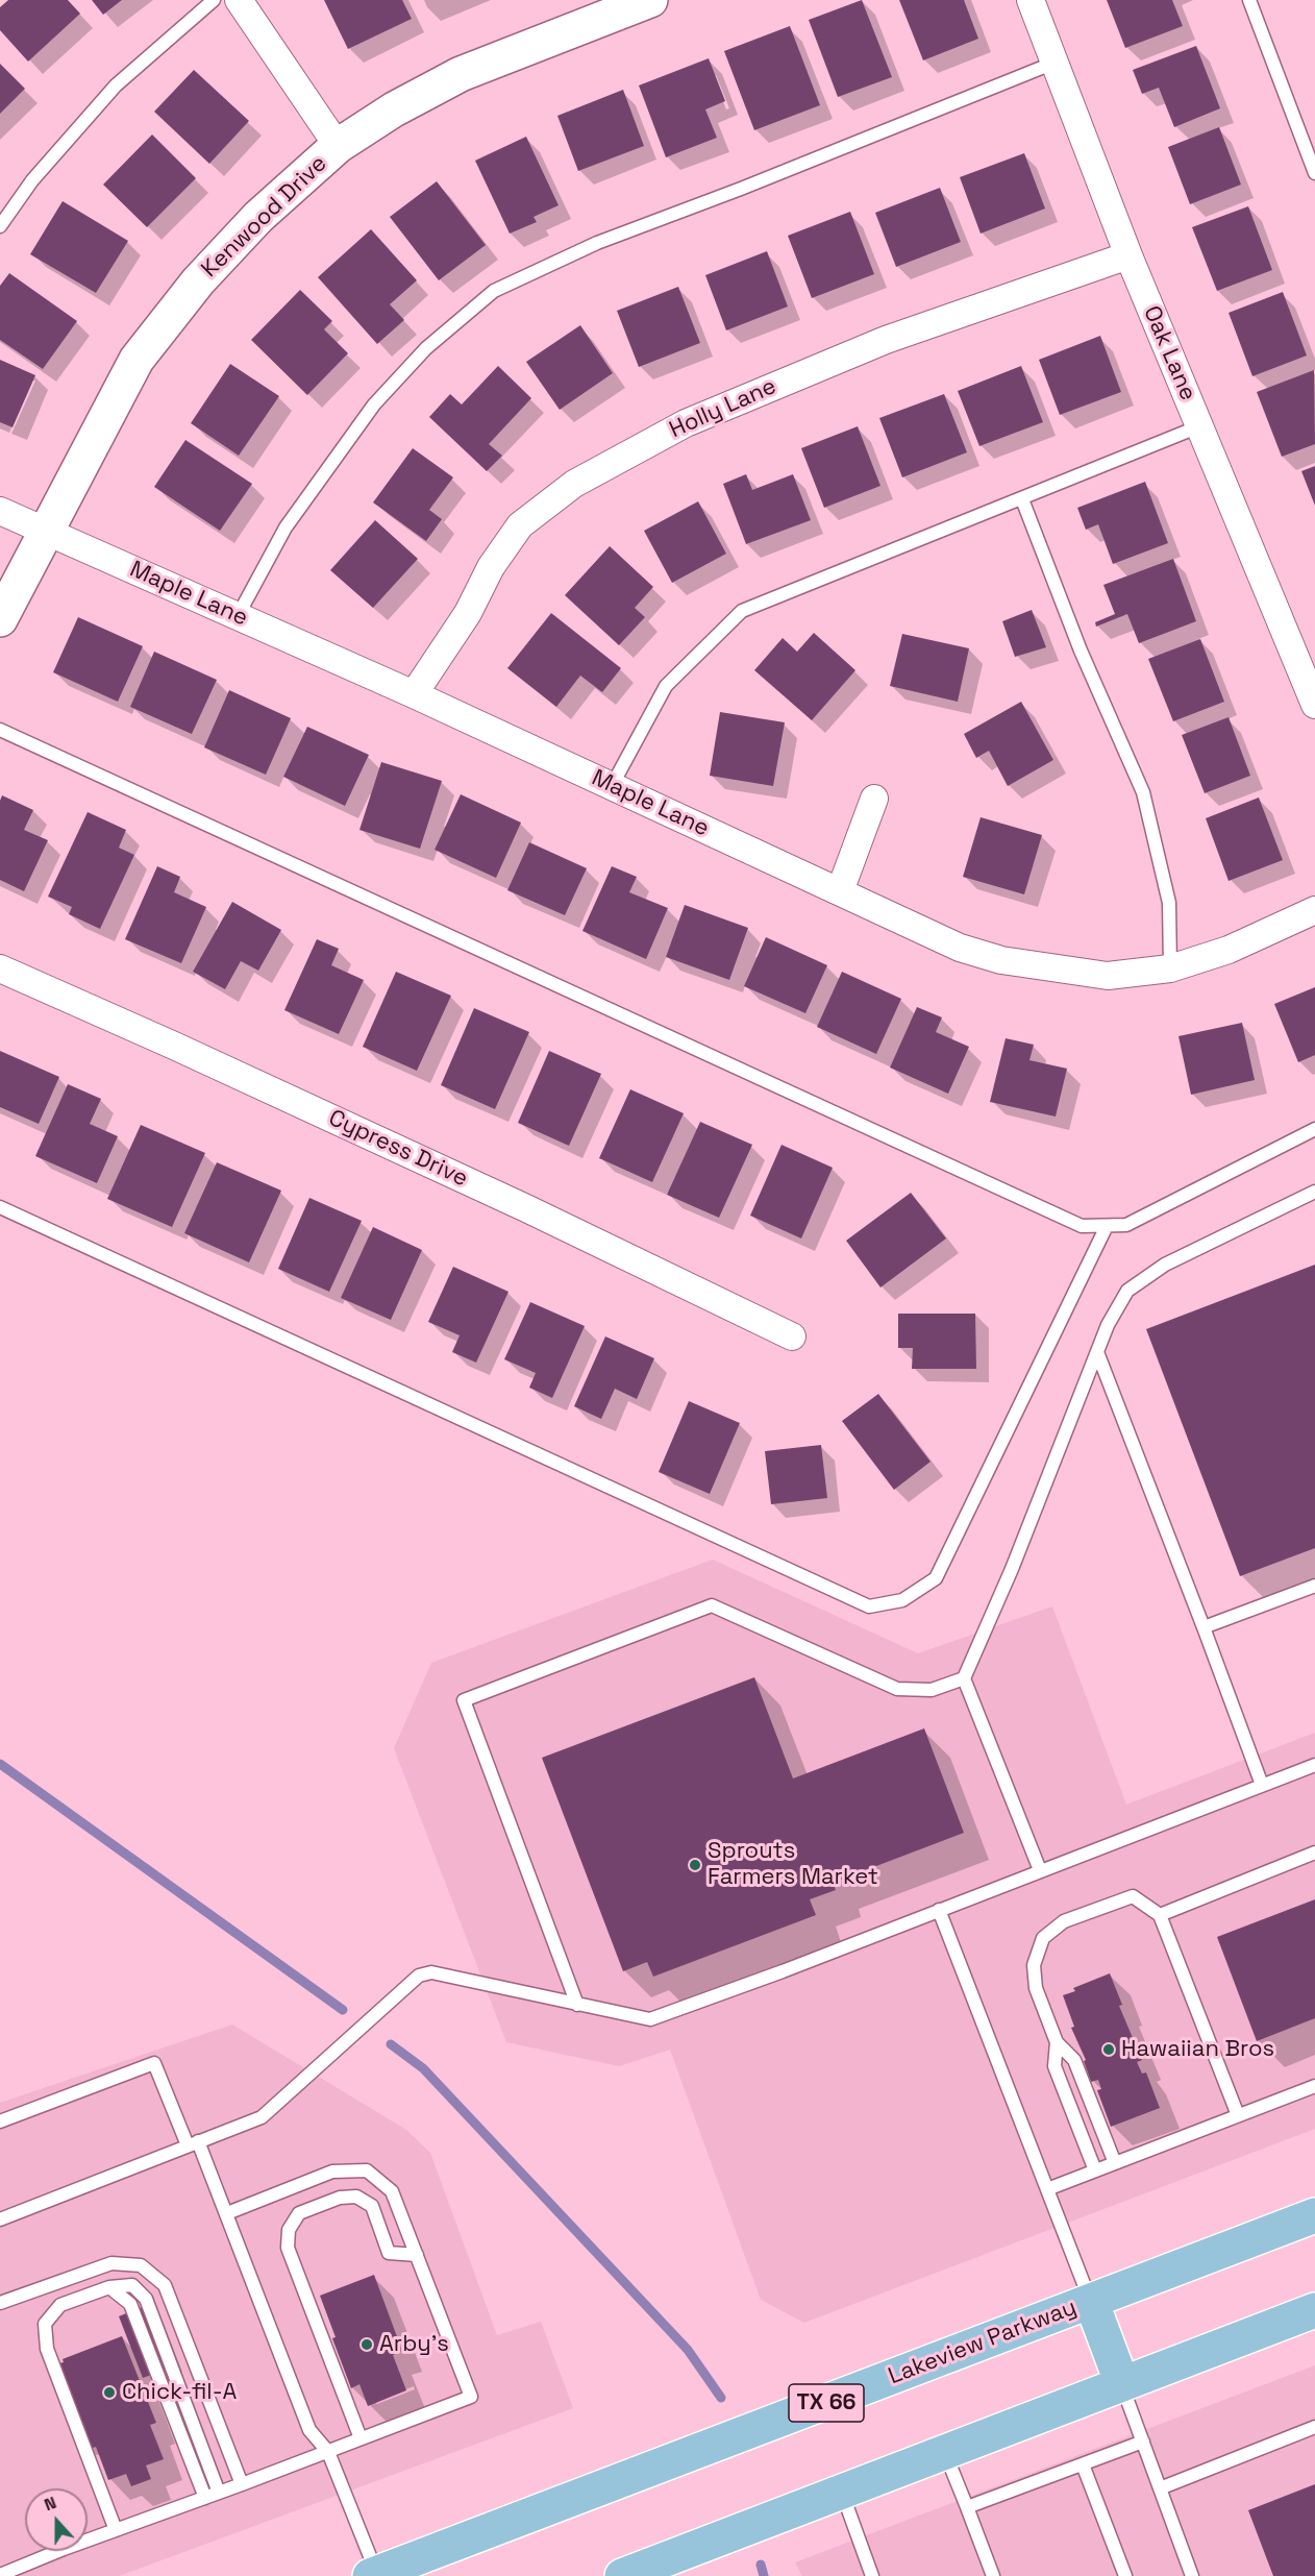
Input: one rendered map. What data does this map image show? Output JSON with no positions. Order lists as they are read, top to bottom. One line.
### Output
{"streets":{"main road":["Lakeview Parkway","TX 66"],"street":["Kenwood Drive","Oak Lane","Holly Lane","Maple Lane","Cypress Drive"]},"crossings":[["Kenwood Drive","Maple Lane"],["Oak Lane","Holly Lane"],["Holly Lane","Maple Lane"]],"places":["Sprouts Farmers Market","Hawaiian Bros","Arby's","Chick-fil-A"],"north":"top"}
